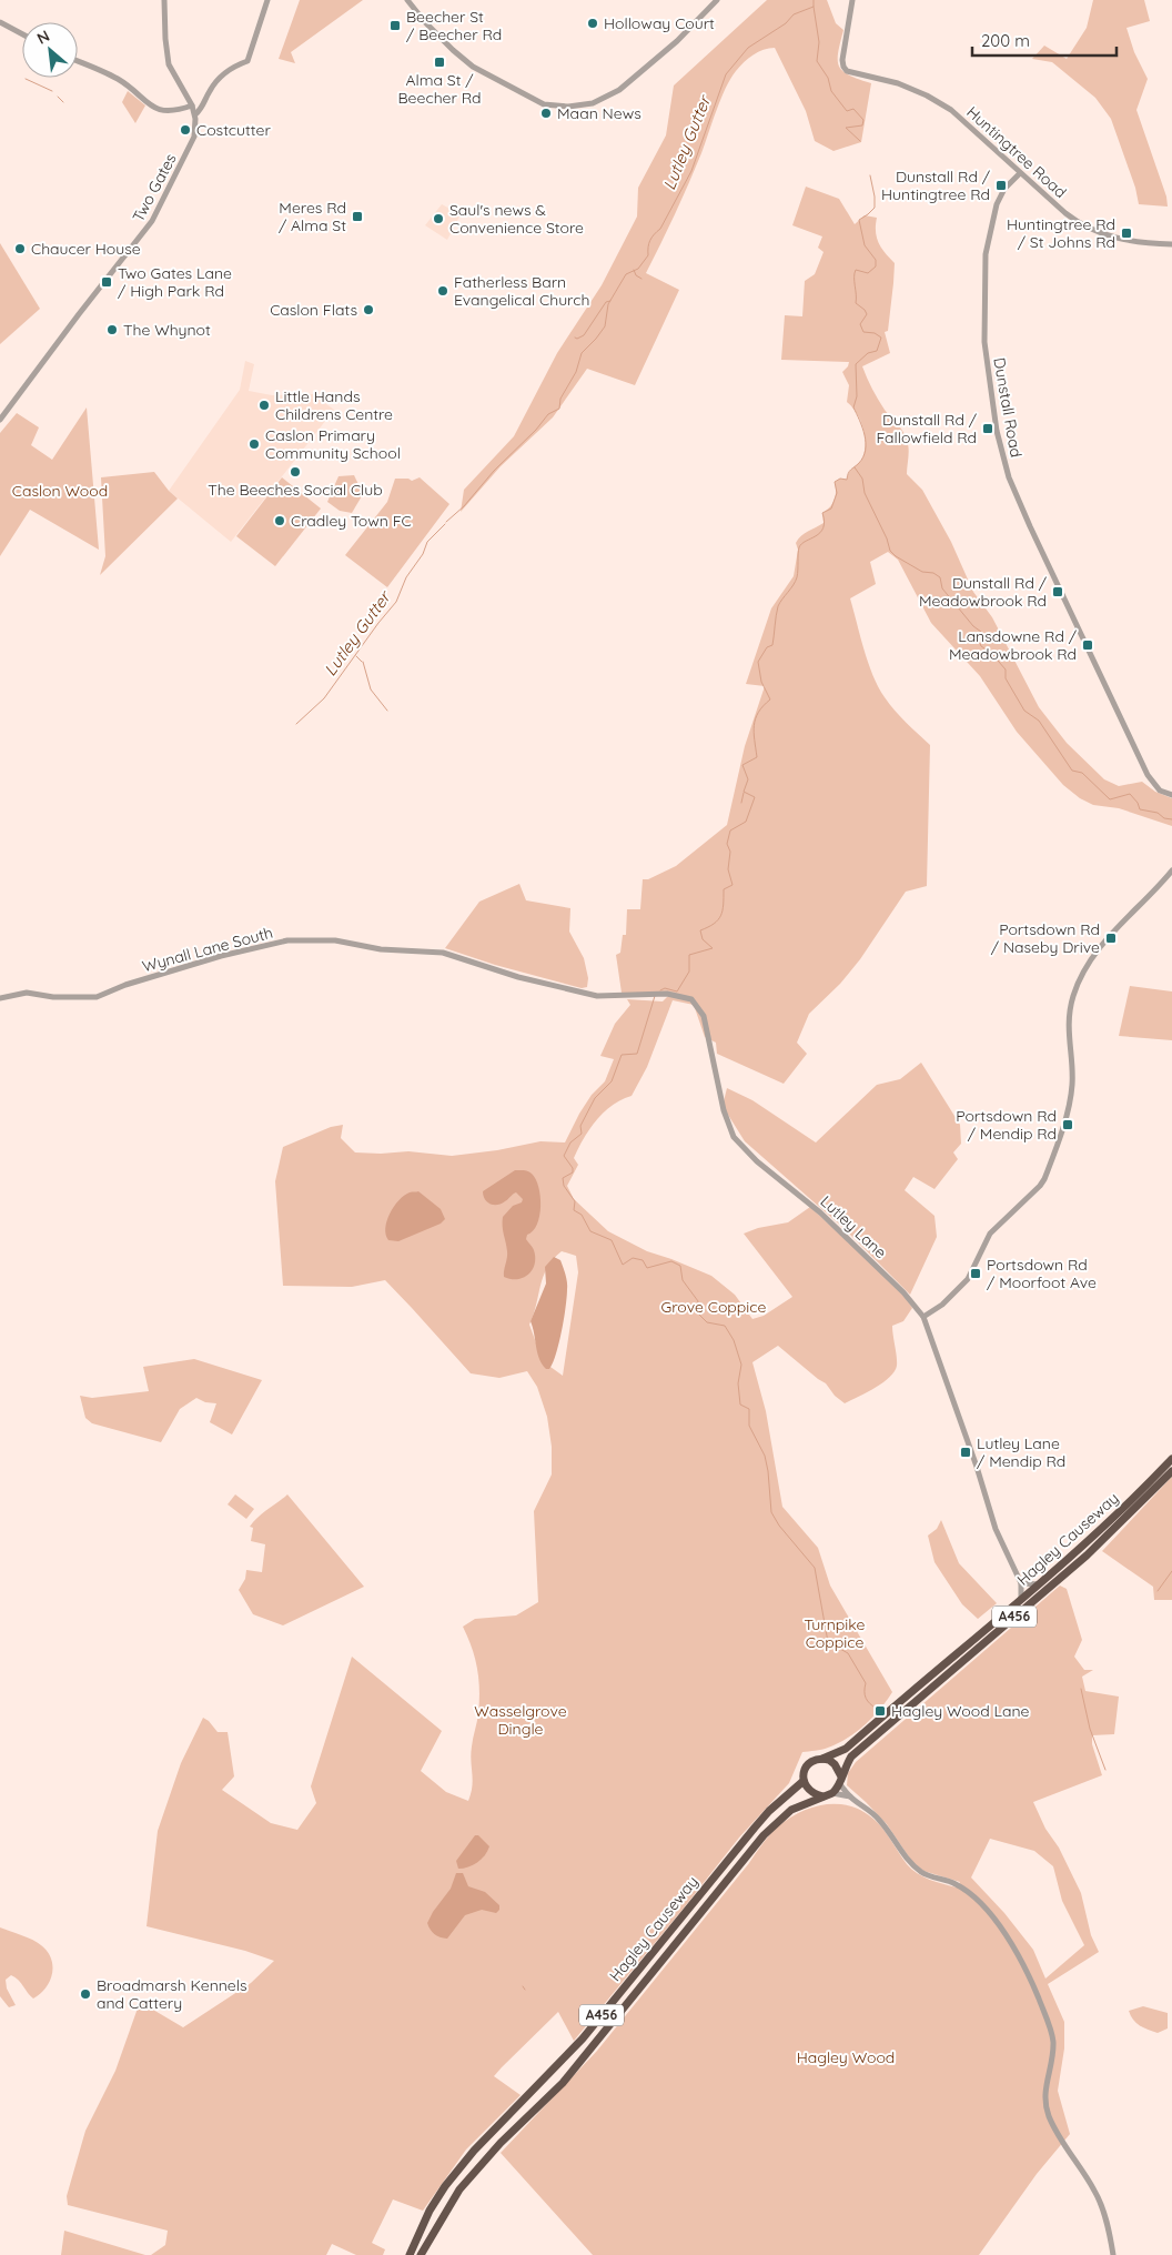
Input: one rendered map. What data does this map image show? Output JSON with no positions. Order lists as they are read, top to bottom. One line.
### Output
{"streets":{"highway":["Hagley Causeway","A456"],"street":["Huntingtree Road","Two Gates","Dunstall Road","Wynall Lane South","Lutley Lane"]},"crossings":[["Huntingtree Road","Dunstall Road"],["Wynall Lane South","Lutley Lane"],["Lutley Lane","Hagley Causeway"]],"water":["Lutley Gutter"],"parks":["Caslon Wood","Grove Coppice","Turnpike Coppice","Wasselgrove Dingle","Hagley Wood"],"places":{"other":["Holloway Court","Maan News","Costcutter","Saul's news & Convenience Store","Chaucer House","Fatherless Barn Evangelical Church","Caslon Flats","The Whynot","Little Hands Childrens Centre","Caslon Primary Community School","The Beeches Social Club","Cradley Town FC","Broadmarsh Kennels and Cattery"],"transit":["Beecher St / Beecher Rd","Alma St / Beecher Rd","Dunstall Rd / Huntingtree Rd","Meres Rd / Alma St","Huntingtree Rd / St Johns Rd","Two Gates Lane / High Park Rd","Dunstall Rd / Fallowfield Rd","Dunstall Rd / Meadowbrook Rd","Lansdowne Rd / Meadowbrook Rd","Portsdown Rd / Naseby Drive","Portsdown Rd / Mendip Rd","Portsdown Rd / Moorfoot Ave","Lutley Lane / Mendip Rd","Hagley Wood Lane"]},"scale_bar":"200 m","north":"top left"}
